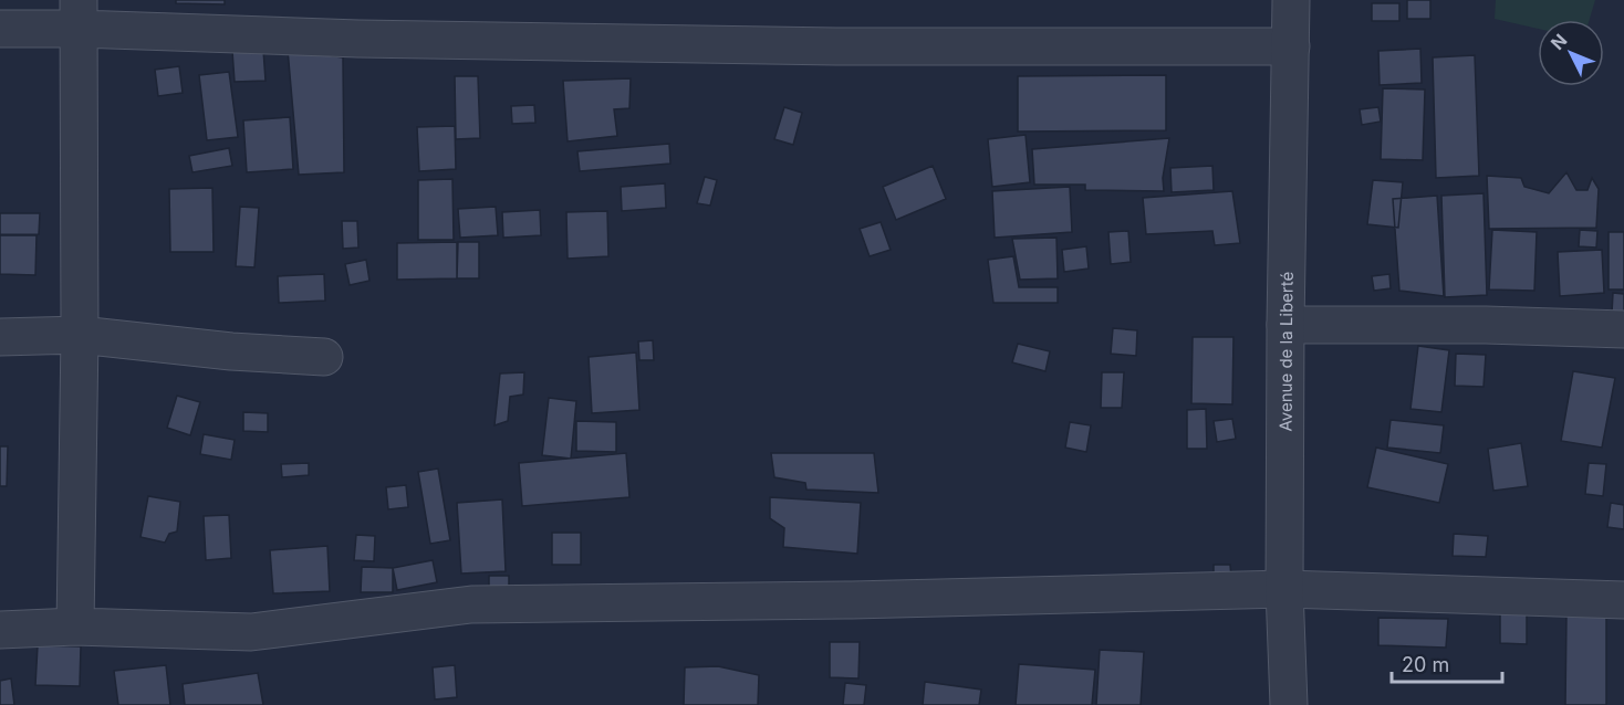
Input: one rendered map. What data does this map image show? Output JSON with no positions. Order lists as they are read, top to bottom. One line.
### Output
{"streets":{"street":["Avenue de la Liberté"]},"scale_bar":"20 m","north":"top left"}
